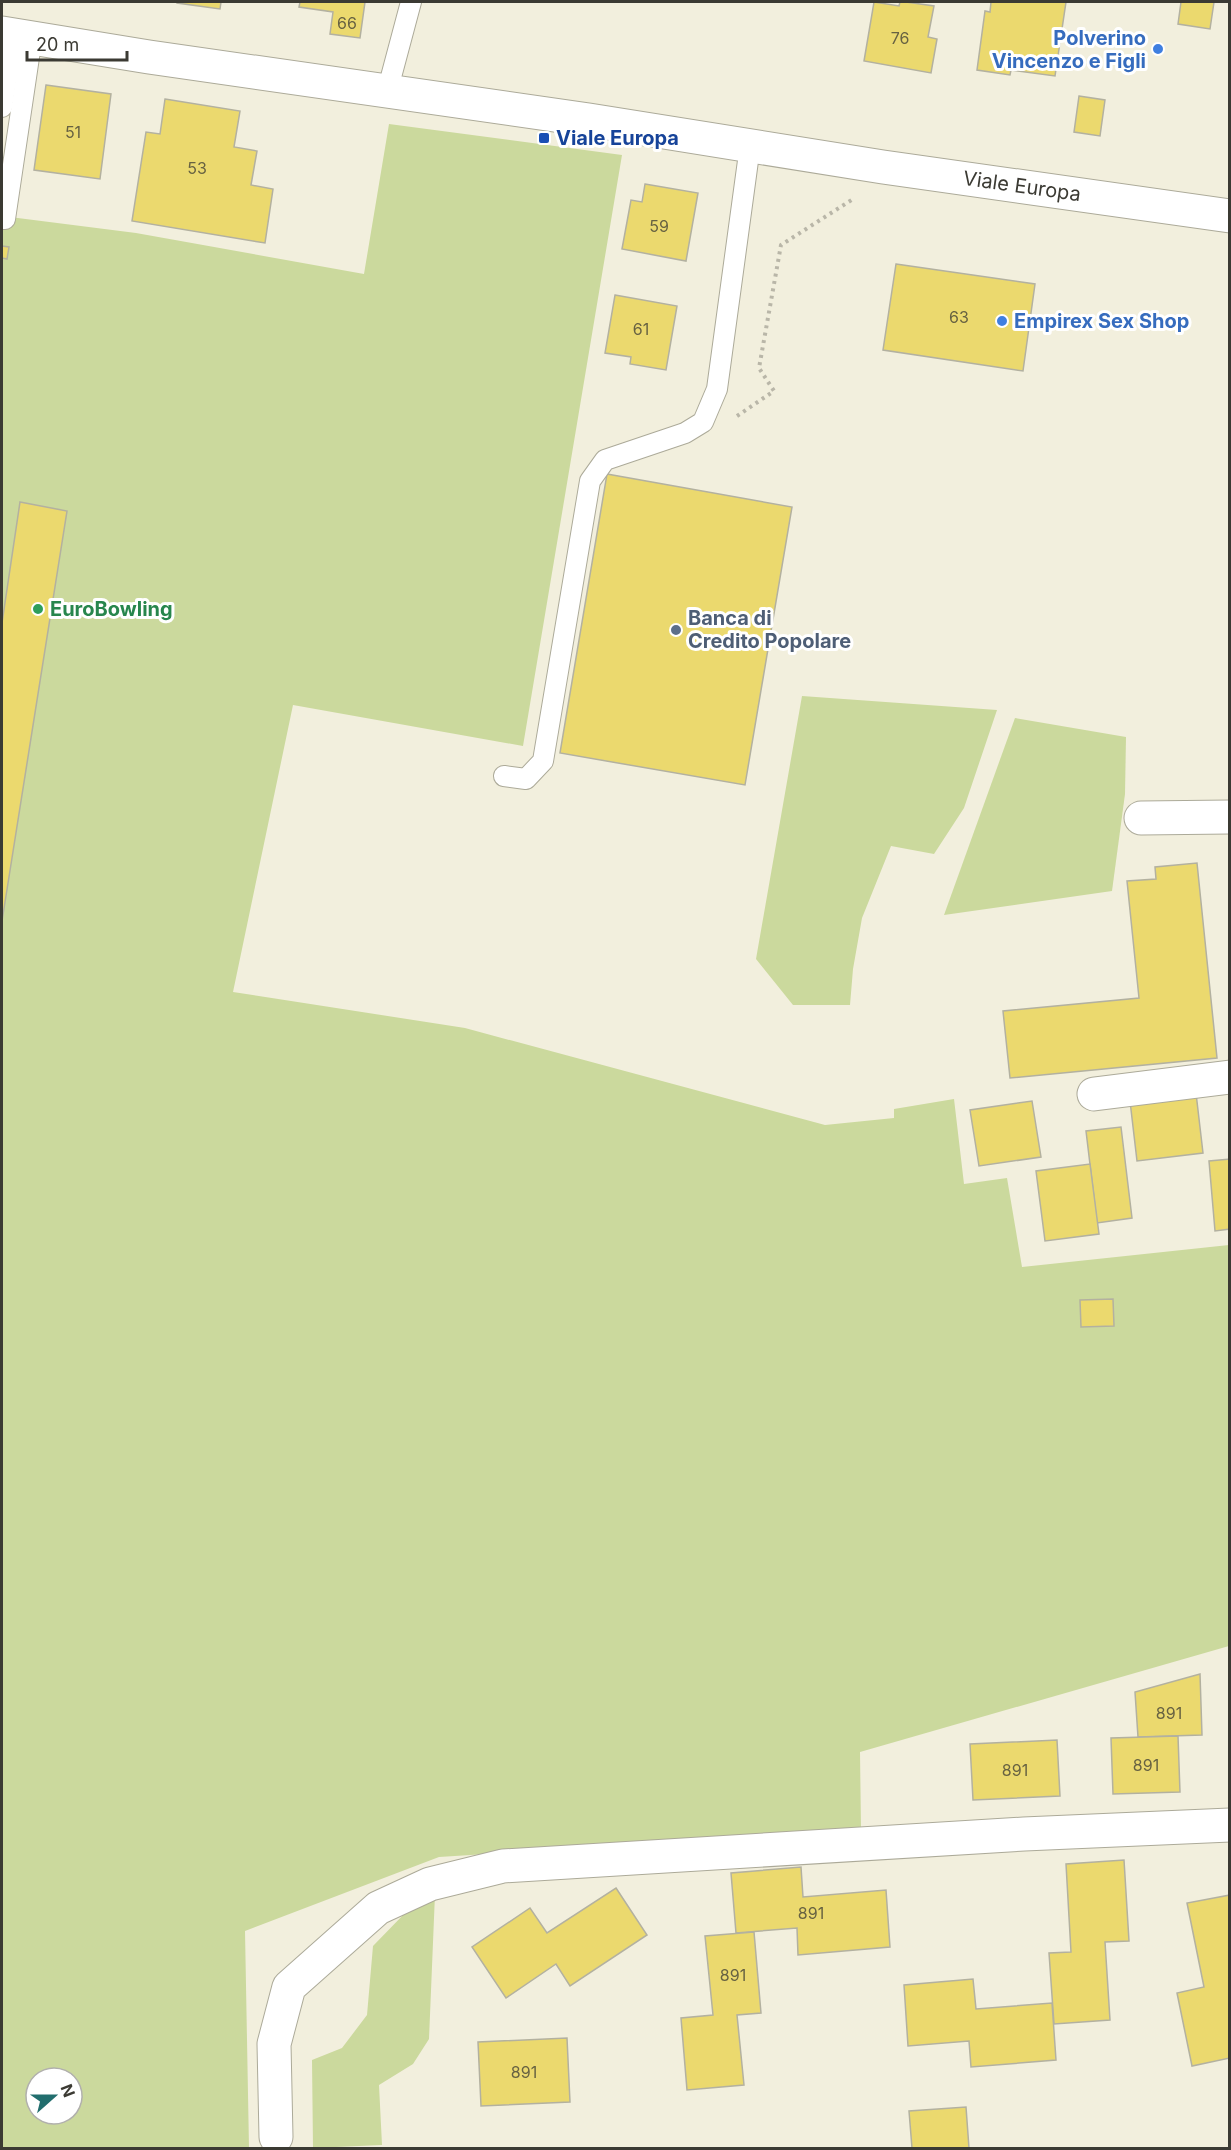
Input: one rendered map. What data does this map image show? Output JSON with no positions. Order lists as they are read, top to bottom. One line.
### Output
{"streets":{"street":["Viale Europa"]},"places":{"other":["Polverino Vincenzo e Figli","Empirex Sex Shop","EuroBowling","Banca di Credito Popolare"],"transit":["Viale Europa"]},"house_numbers":["66","76","51","53","59","63","61","891","891","891","891","891","891"],"scale_bar":"20 m","north":"right"}
